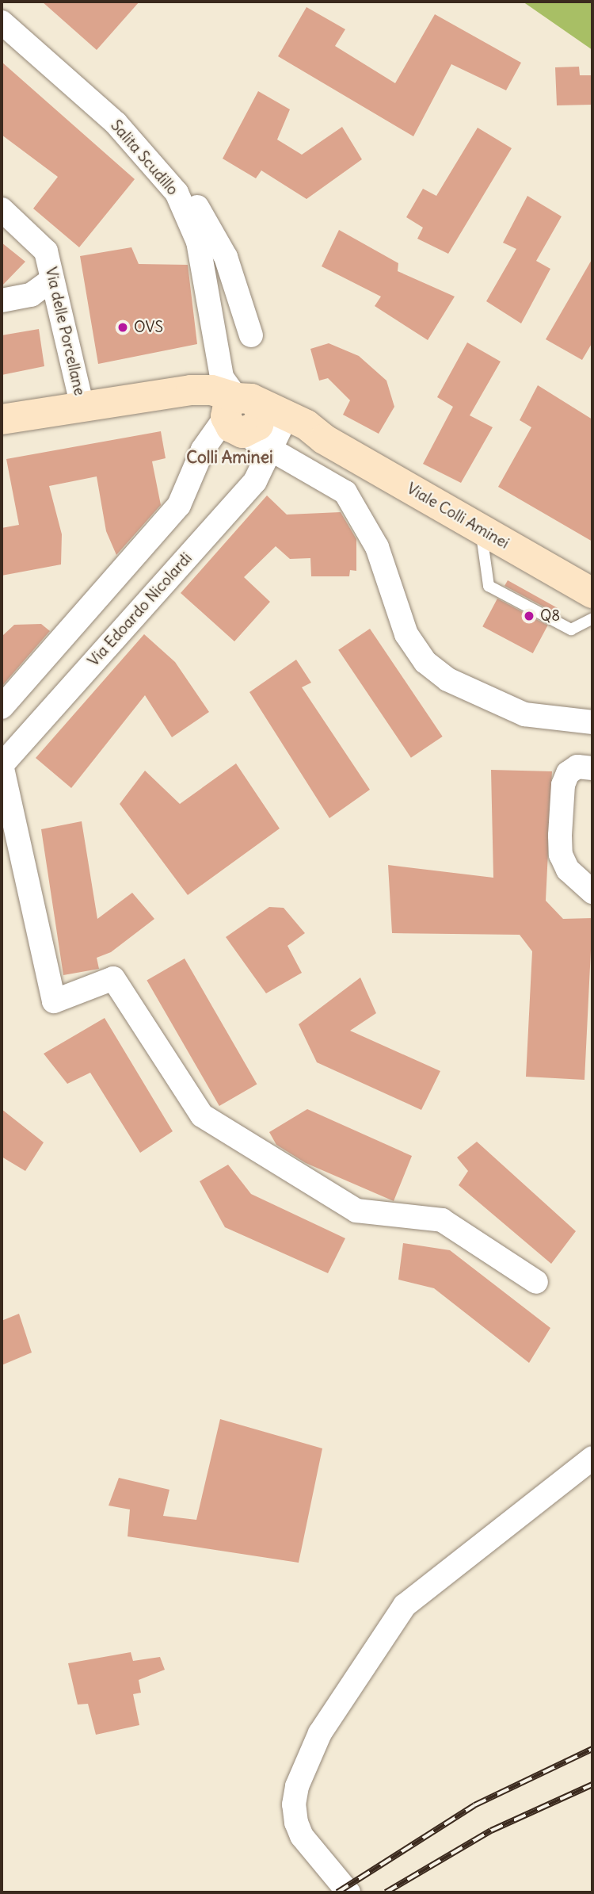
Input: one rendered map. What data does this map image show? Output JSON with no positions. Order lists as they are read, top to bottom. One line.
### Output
{"streets":{"main road":["Viale Colli Aminei"],"street":["Salita Scudillo","Via delle Porcellane","Via Edoardo Nicolardi"]},"crossings":[["Salita Scudillo","Viale Colli Aminei"],["Salita Scudillo","Via Edoardo Nicolardi"],["Via delle Porcellane","Viale Colli Aminei"],["Viale Colli Aminei","Via Edoardo Nicolardi"]],"districts":["Colli Aminei"],"places":["OVS","Q8"]}
